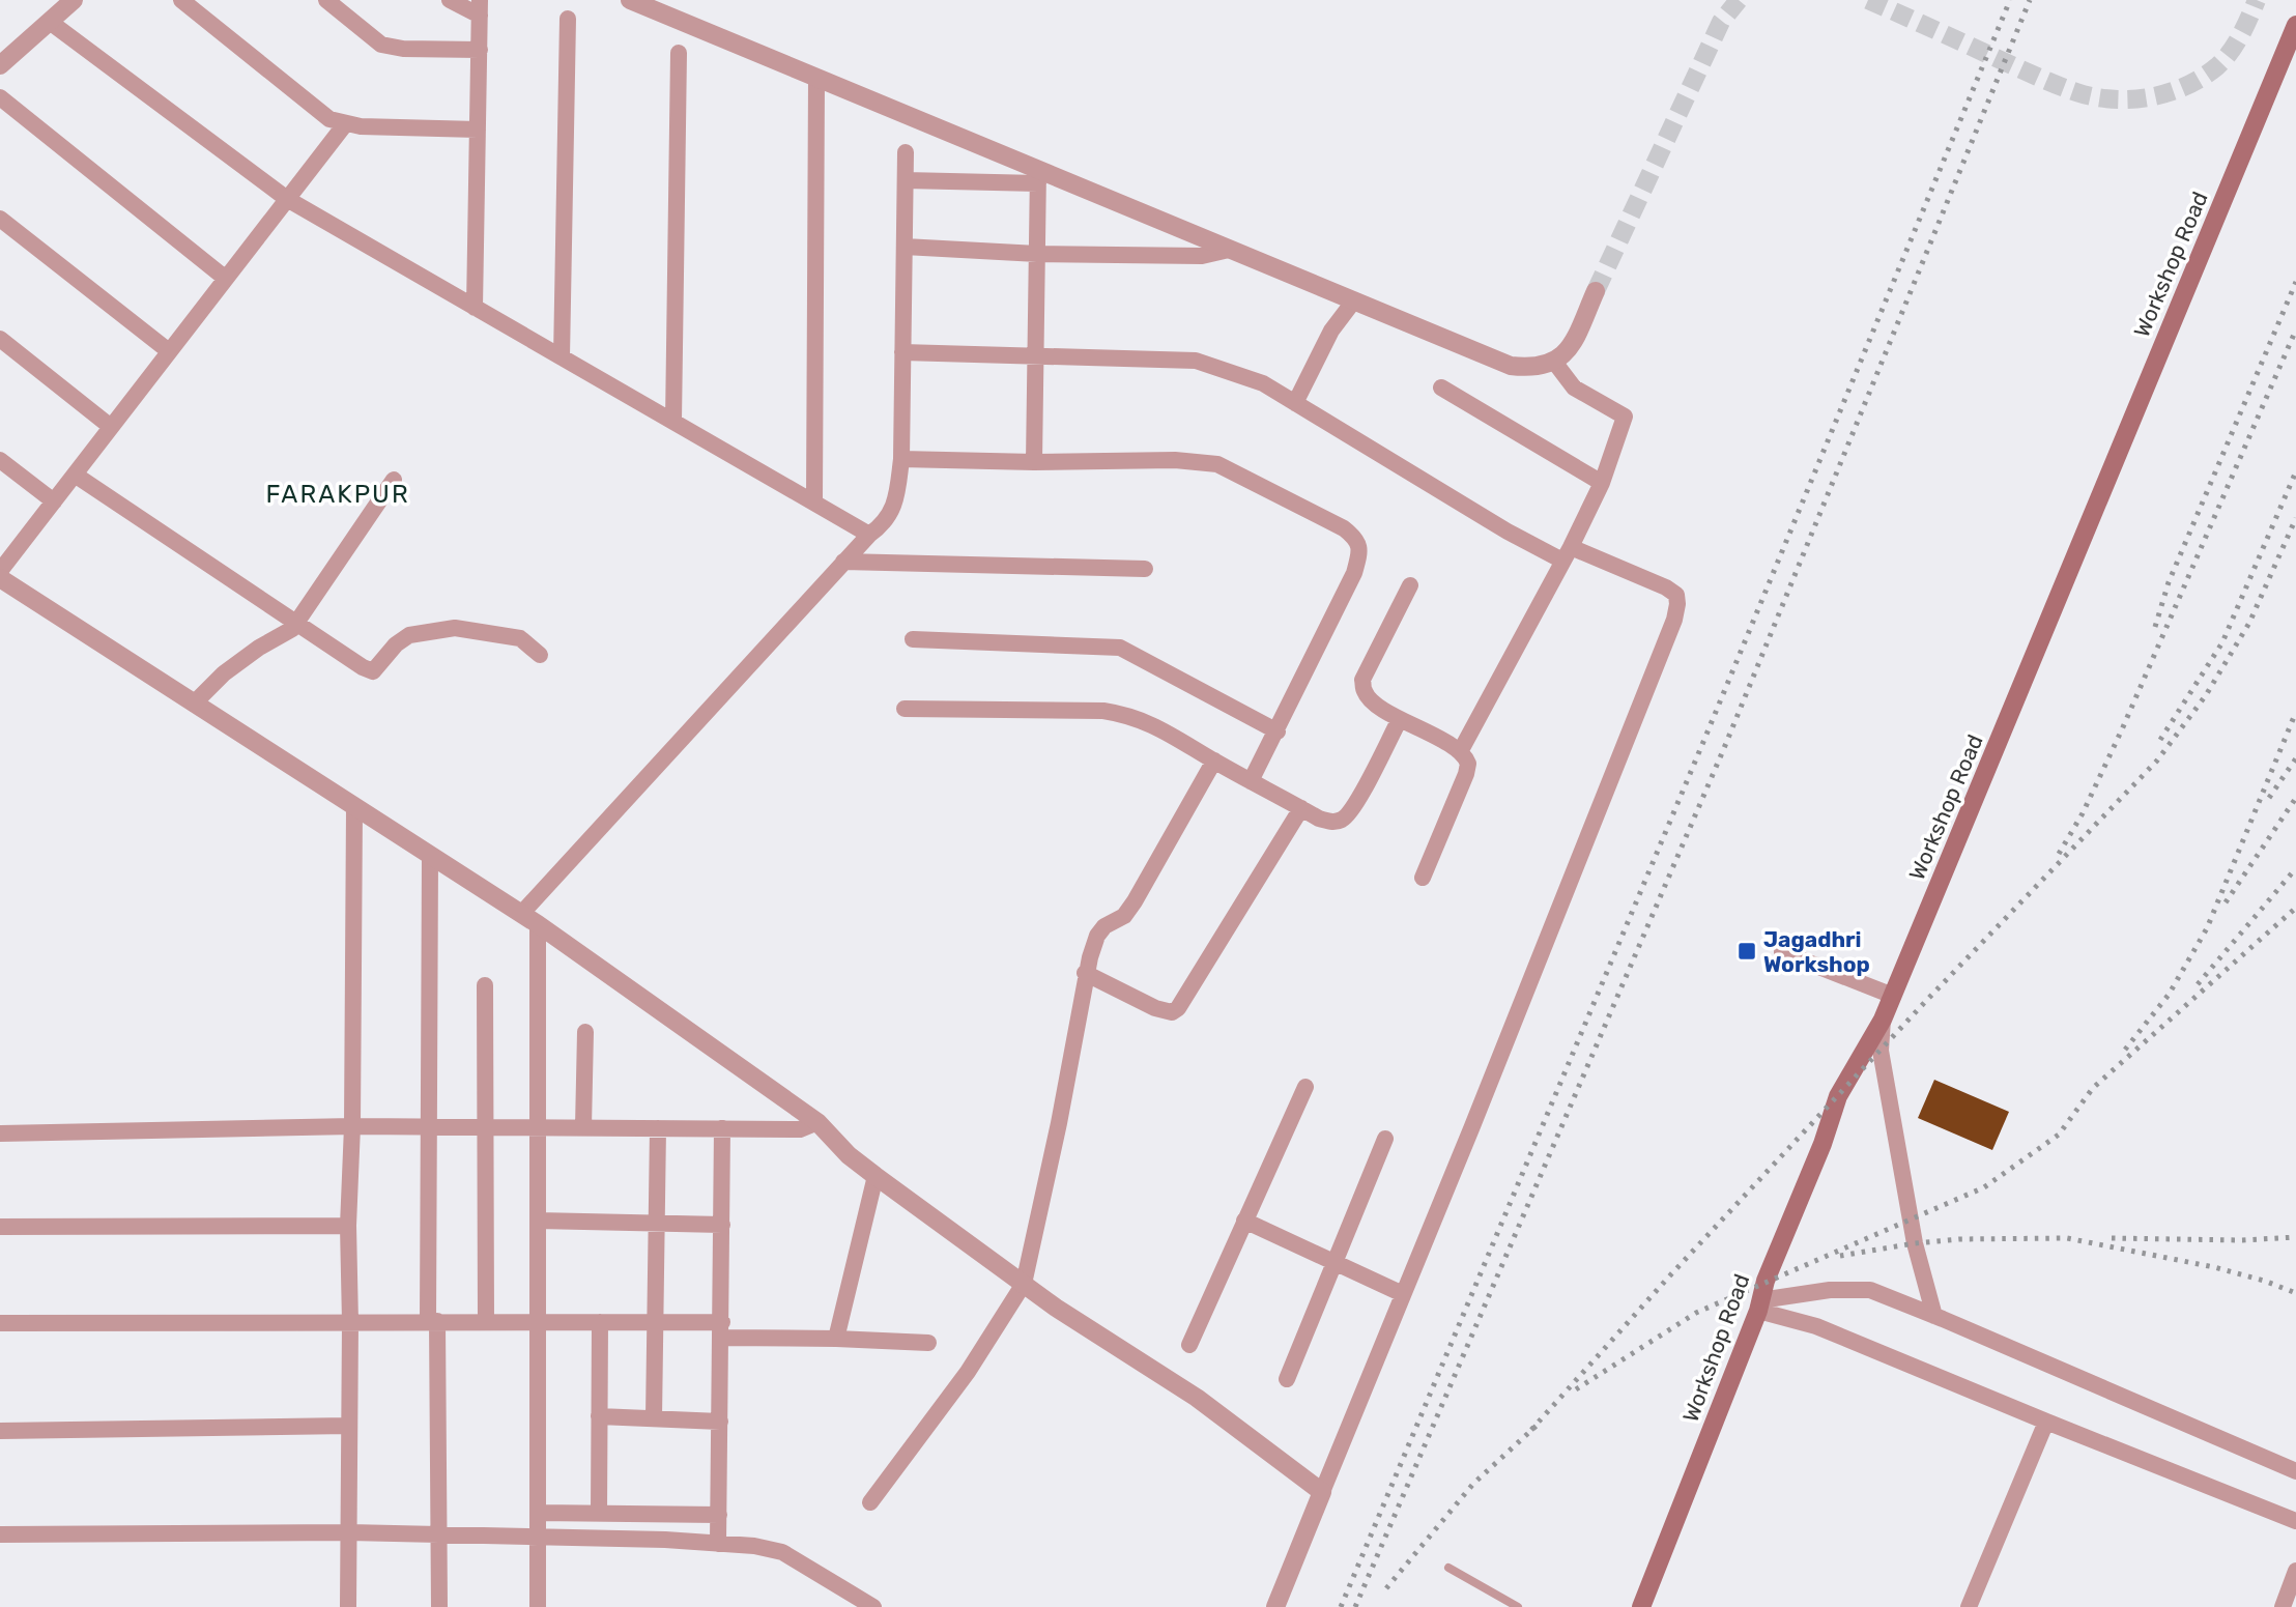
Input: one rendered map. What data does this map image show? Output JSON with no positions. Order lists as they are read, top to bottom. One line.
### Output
{"streets":{"main road":["Workshop Road"]},"districts":["FARAKPUR"],"places":{"transit":["Jagadhri Workshop"]}}
